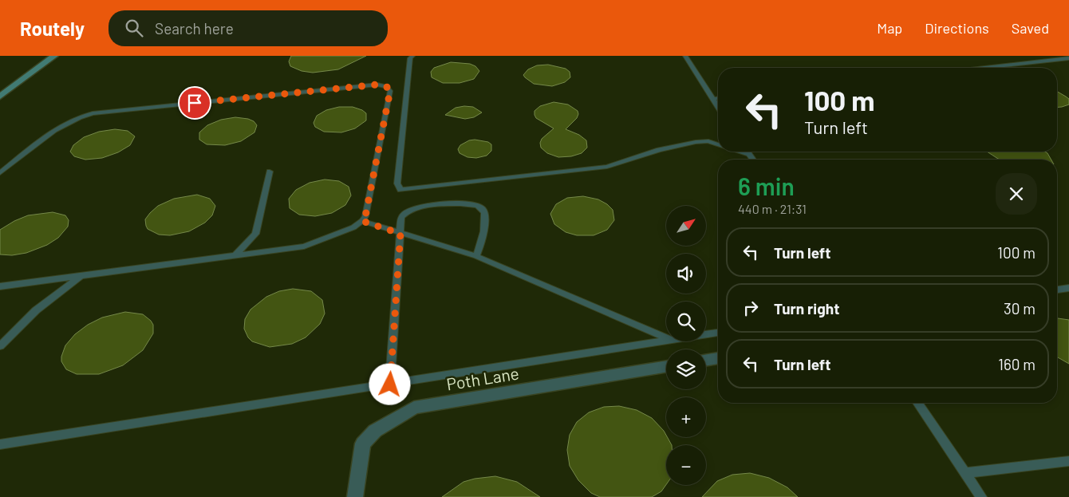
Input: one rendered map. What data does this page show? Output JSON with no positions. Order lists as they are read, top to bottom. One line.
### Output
{"streets":{"street":["Poth Lane"]},"north":"top right","page":{"header":"Routely","search":"Search here","nav":["Map","Directions","Saved"],"turn":["100 m","Turn left"],"heading":["6 min","440 m · 21:31"],"map_buttons":["+","−"],"list":[{"name":"Turn left","value":"100 m"},{"name":"Turn right","value":"30 m"},{"name":"Turn left","value":"160 m"}]}}
